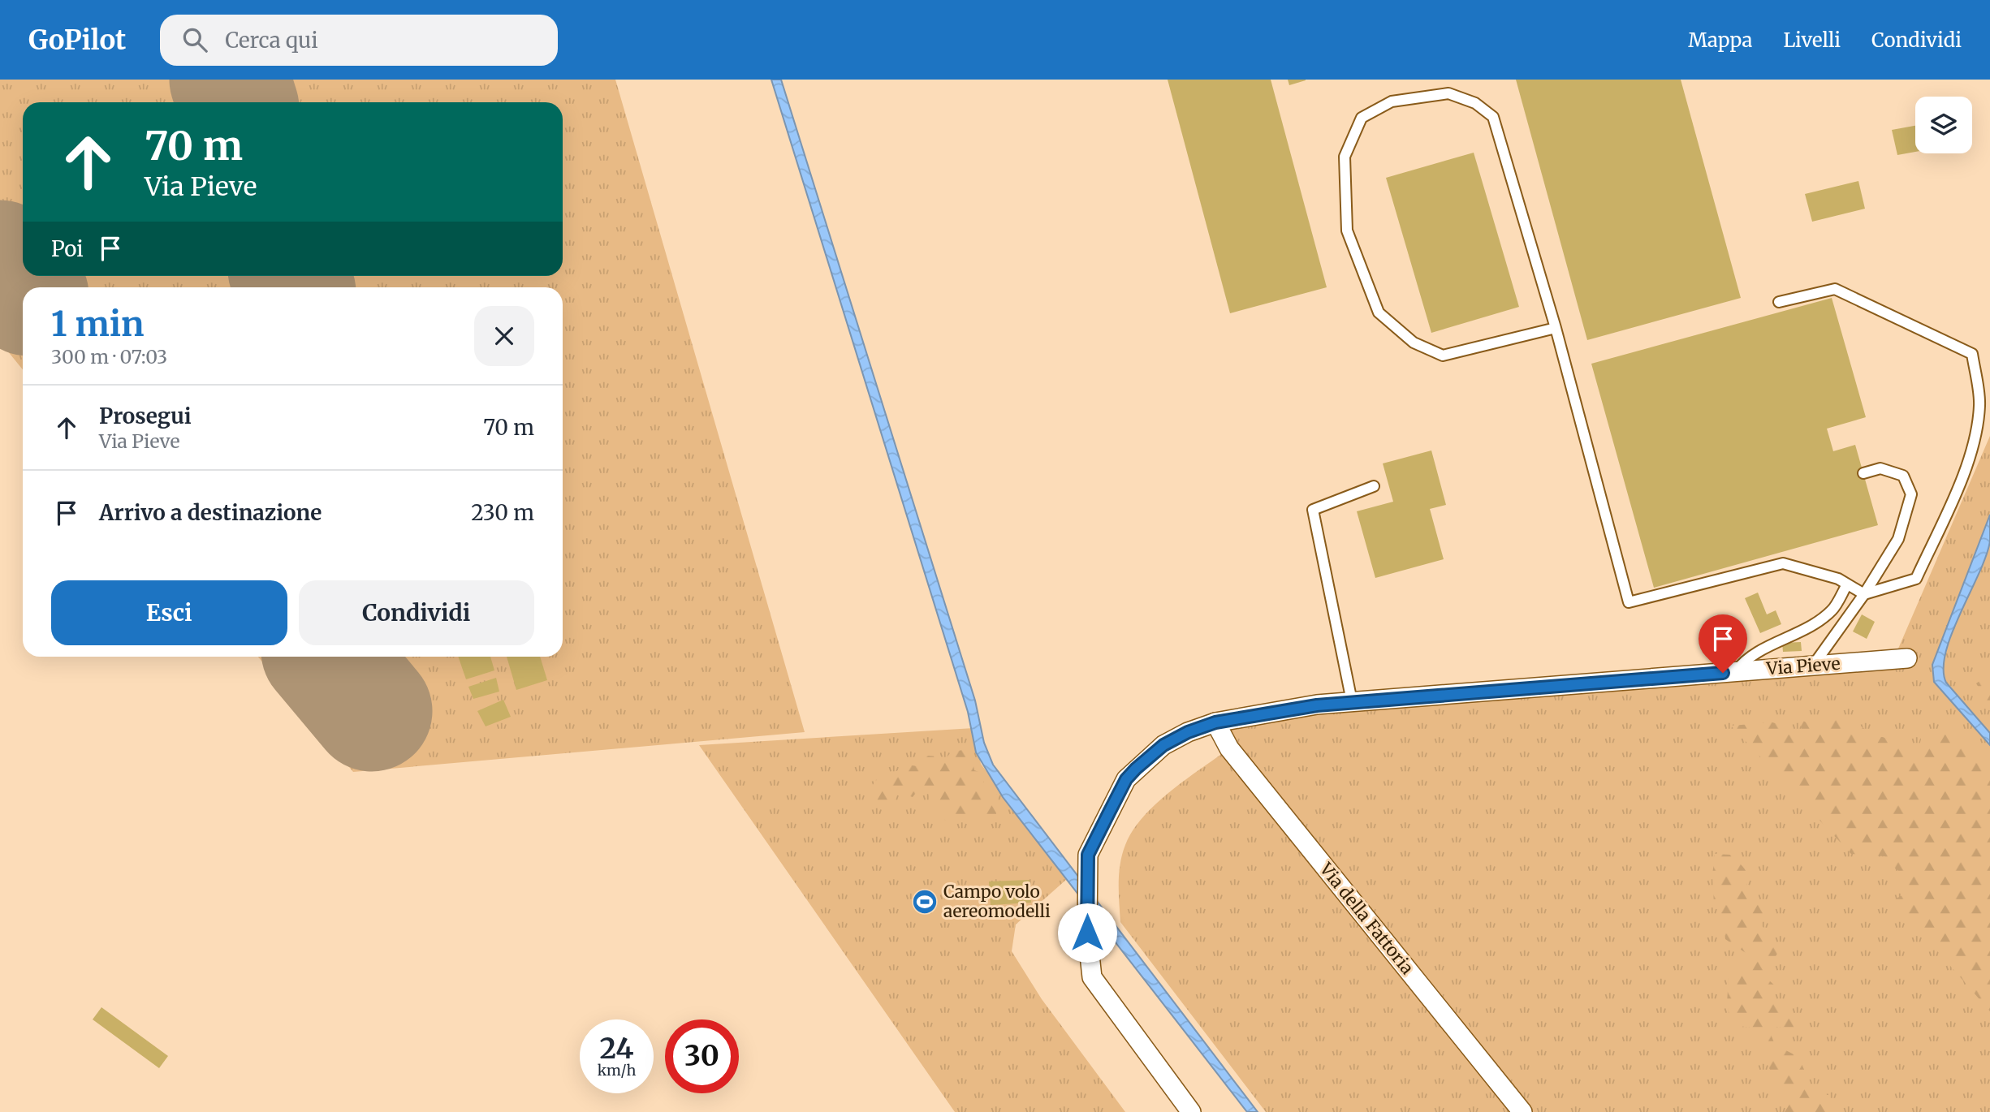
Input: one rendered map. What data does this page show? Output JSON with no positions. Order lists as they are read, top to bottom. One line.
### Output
{"streets":{"street":["Via Pieve","Via della Fattoria"]},"crossings":[["Via Pieve","Via della Fattoria"]],"places":{"sports":["Campo volo aereomodelli"]},"page":{"header":"GoPilot","search":"Cerca qui","nav":["Mappa","Livelli","Condividi"],"turn":["70 m","Via Pieve"],"then":"Poi","heading":["1 min","300 m · 07:03"],"list":[{"name":"Prosegui","note":"Via Pieve","value":"70 m"},{"name":"Arrivo a destinazione","value":"230 m"}],"buttons":["Esci","Condividi"],"speed":"24 km/h","limit":"30"}}
